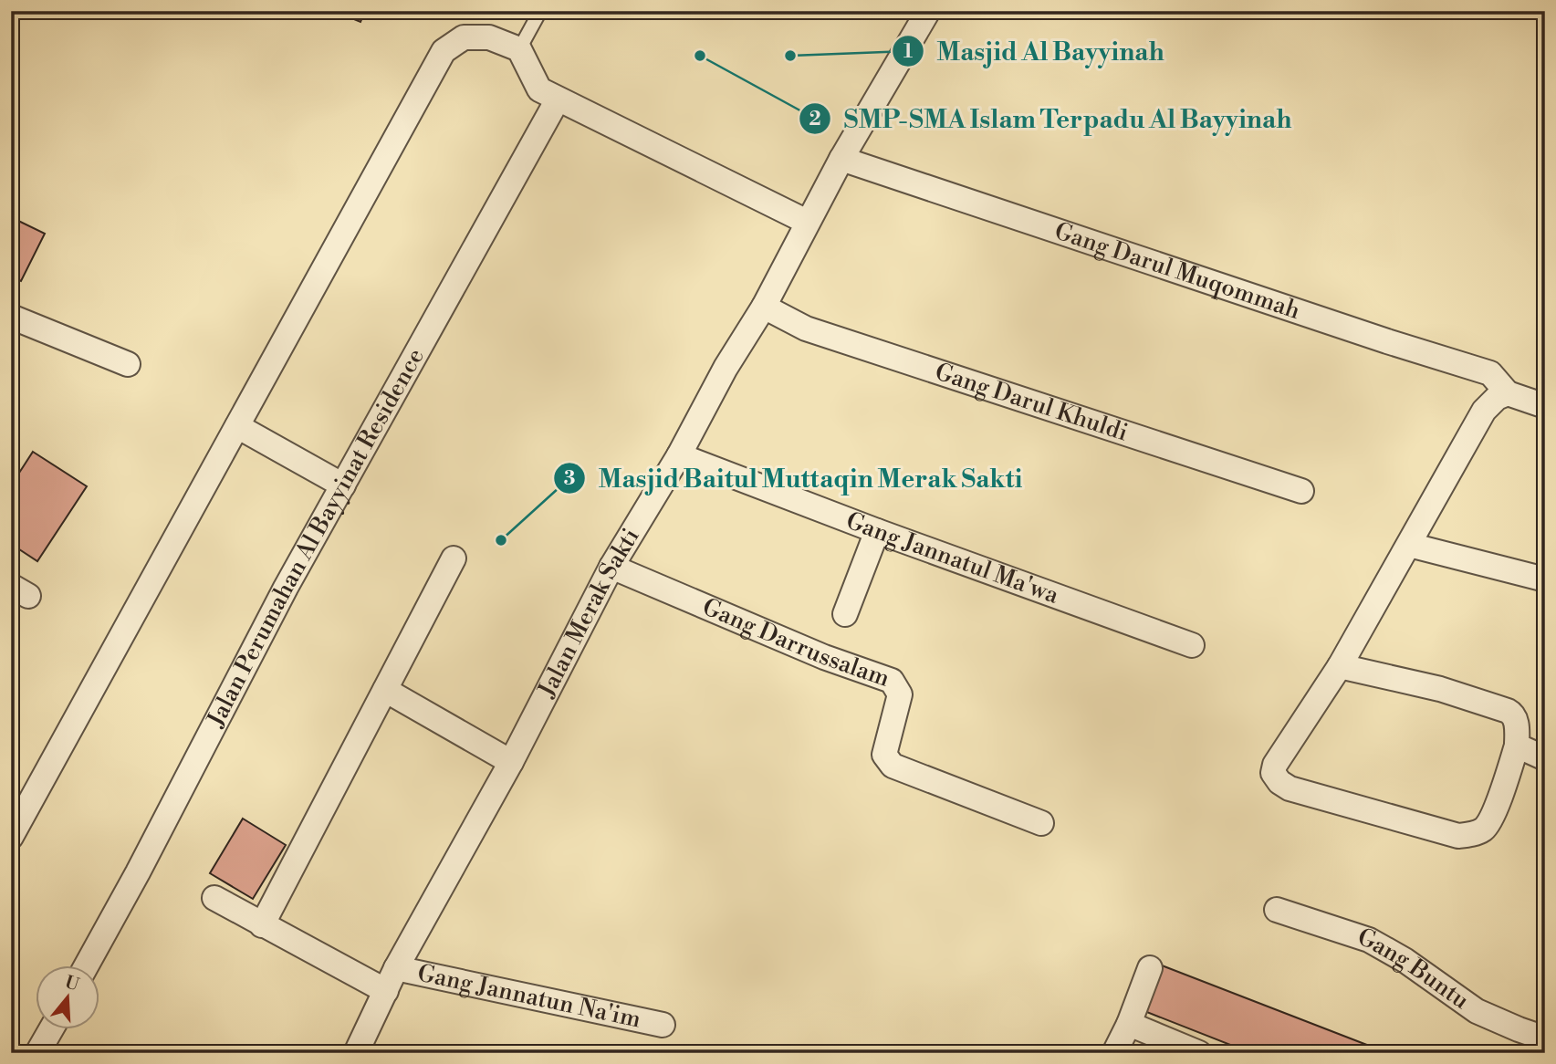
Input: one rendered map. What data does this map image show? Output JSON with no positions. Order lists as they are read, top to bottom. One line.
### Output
{"streets":{"street":["Gang Darul Muqommah","Gang Darul Khuldi","Jalan Perumahan Al Bayyinat Residence","Gang Jannatul Ma'wa","Jalan Merak Sakti","Gang Darrussalam","Gang Buntu","Gang Jannatun Na'im"]},"crossings":[["Gang Darul Muqommah","Jalan Merak Sakti"],["Gang Darul Khuldi","Jalan Merak Sakti"],["Gang Jannatul Ma'wa","Jalan Merak Sakti"],["Jalan Merak Sakti","Gang Darrussalam"],["Jalan Merak Sakti","Gang Jannatun Na'im"]],"places":["SMP-SMA Islam Terpadu Al Bayyinah","Masjid Al Bayyinah","Masjid Baitul Muttaqin Merak Sakti"],"north":"top"}
